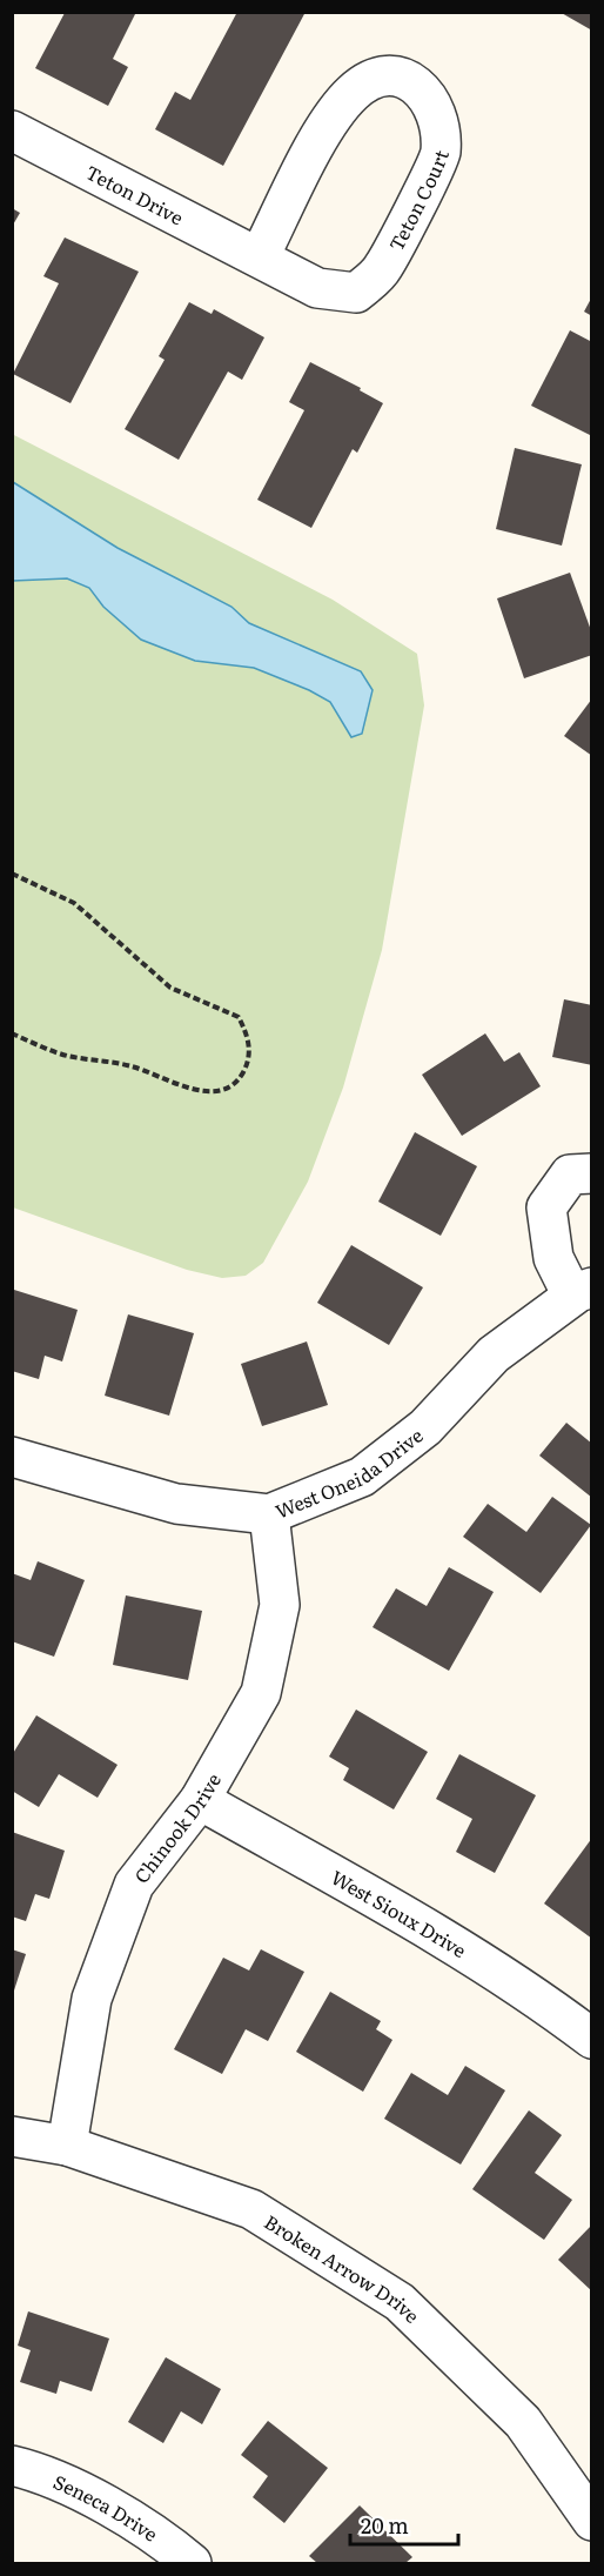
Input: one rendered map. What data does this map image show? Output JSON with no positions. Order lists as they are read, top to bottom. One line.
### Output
{"streets":{"street":["Teton Drive","Teton Court","West Oneida Drive","Chinook Drive","West Sioux Drive","Broken Arrow Drive","Seneca Drive"]},"crossings":[["Teton Drive","Teton Court"],["West Oneida Drive","Chinook Drive"],["Chinook Drive","West Sioux Drive"],["Chinook Drive","Broken Arrow Drive"]],"scale_bar":"20 m"}
